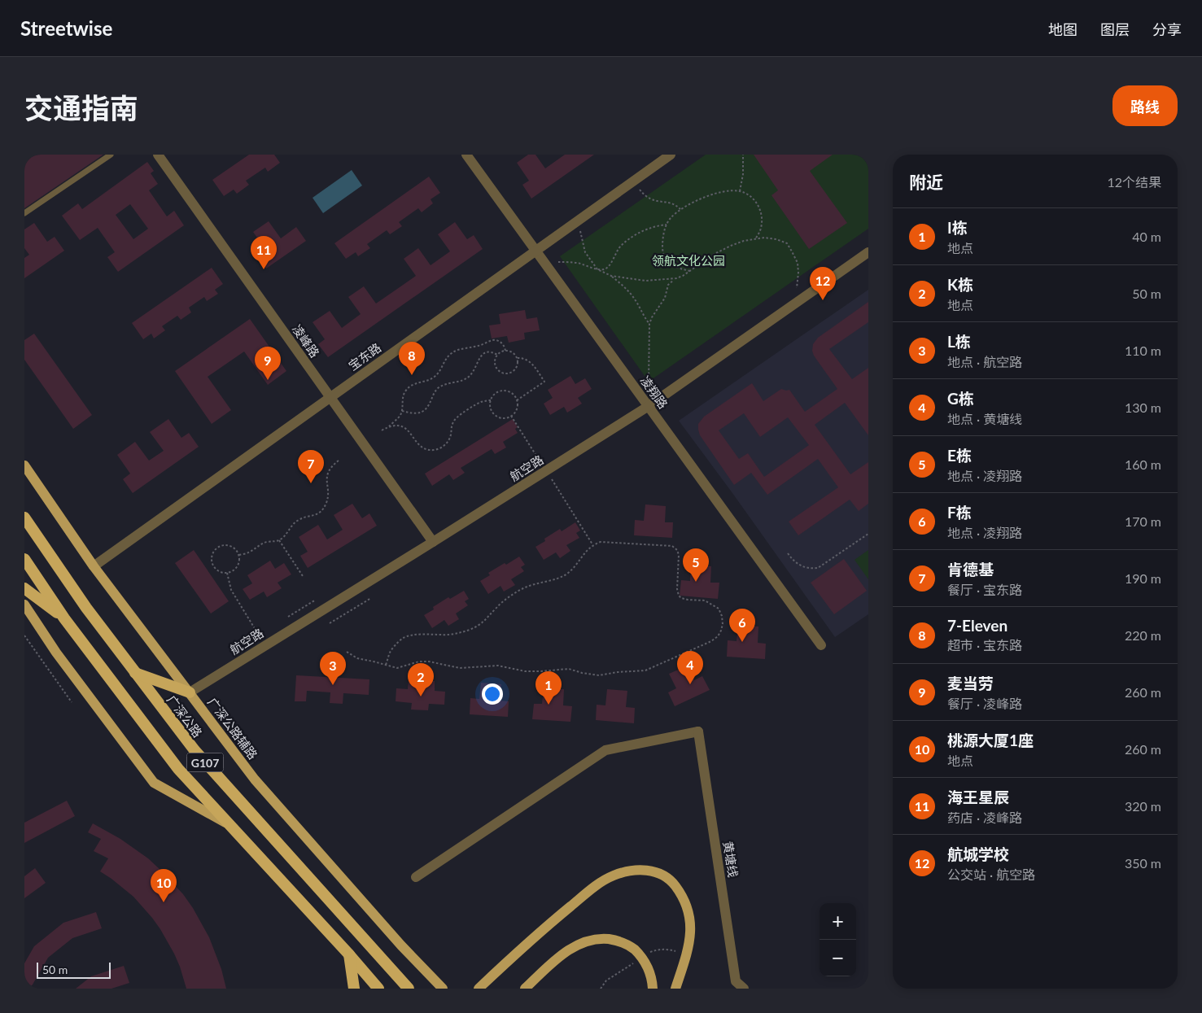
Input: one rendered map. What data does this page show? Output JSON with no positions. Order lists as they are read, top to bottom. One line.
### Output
{"streets":{"highway":["广深公路","G107"],"main road":["广深公路辅路"],"street":["凌峰路","宝东路","凌翔路","航空路","黄塘线"]},"crossings":[["凌峰路","宝东路"],["凌峰路","航空路"],["宝东路","凌翔路"],["宝东路","广深公路辅路"],["凌翔路","航空路"],["航空路","广深公路辅路"]],"parks":["领航文化公园"],"scale_bar":"50 m","page":{"header":"Streetwise","nav":["地图","图层","分享"],"title":"交通指南","buttons":"路线","heading":["附近","12个结果"],"list":[{"mark":"1","name":"I栋","note":"地点","value":"40 m"},{"mark":"2","name":"K栋","note":"地点","value":"50 m"},{"mark":"3","name":"L栋","note":"地点 · 航空路","value":"110 m"},{"mark":"4","name":"G栋","note":"地点 · 黄塘线","value":"130 m"},{"mark":"5","name":"E栋","note":"地点 · 凌翔路","value":"160 m"},{"mark":"6","name":"F栋","note":"地点 · 凌翔路","value":"170 m"},{"mark":"7","name":"肯德基","note":"餐厅 · 宝东路","value":"190 m"},{"mark":"8","name":"7-Eleven","note":"超市 · 宝东路","value":"220 m"},{"mark":"9","name":"麦当劳","note":"餐厅 · 凌峰路","value":"260 m"},{"mark":"10","name":"桃源大厦1座","note":"地点","value":"260 m"},{"mark":"11","name":"海王星辰","note":"药店 · 凌峰路","value":"320 m"},{"mark":"12","name":"航城学校","note":"公交站 · 航空路","value":"350 m"}],"pins":["11","12","8","9","7","5","6","4","3","2","1","10"],"map_buttons":["+","−"],"scale":"50 m"}}
